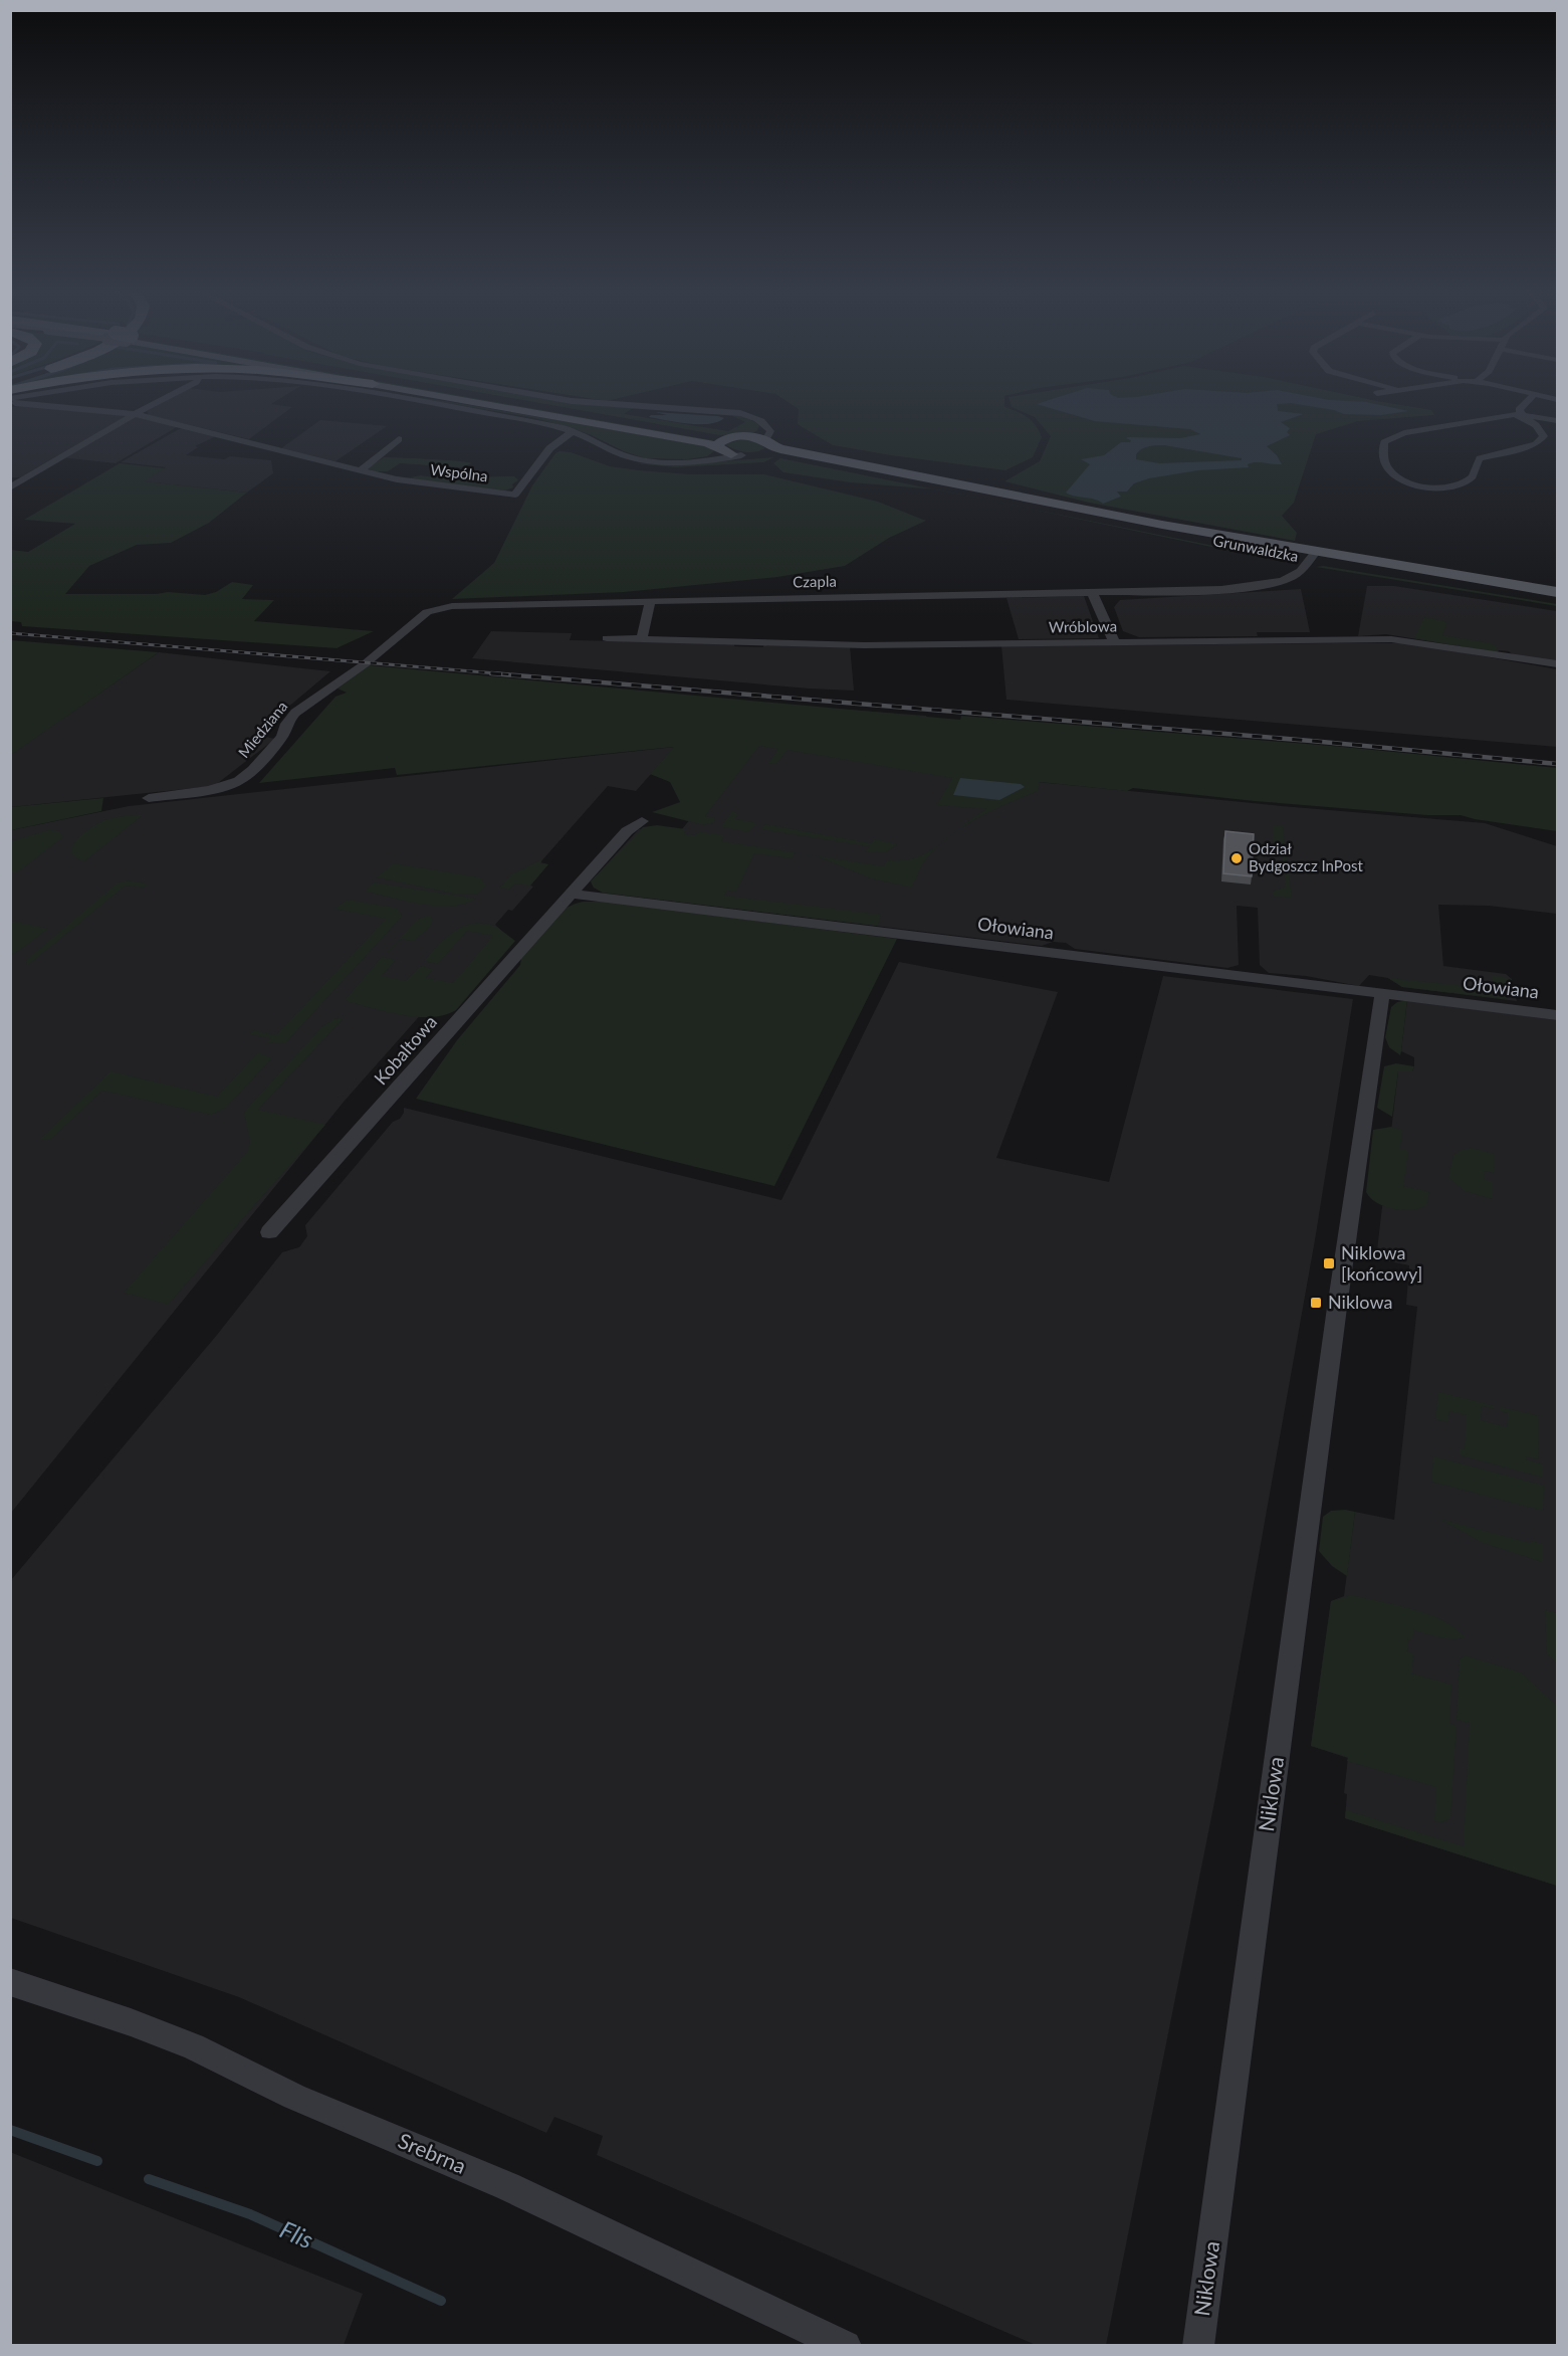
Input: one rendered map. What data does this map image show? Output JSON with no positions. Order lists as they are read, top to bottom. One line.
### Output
{"streets":{"main road":["Grunwaldzka"],"street":["Wspólna","Czapla","Wróblowa","Miedziana","Ołowiana","Kobaltowa","Niklowa","Srebrna"]},"crossings":[["Grunwaldzka","Czapla"],["Czapla","Miedziana"],["Ołowiana","Kobaltowa"],["Ołowiana","Niklowa"]],"water":["Flis"],"places":{"other":["Odział Bydgoszcz InPost"],"transit":["Niklowa [końcowy]","Niklowa"]}}
